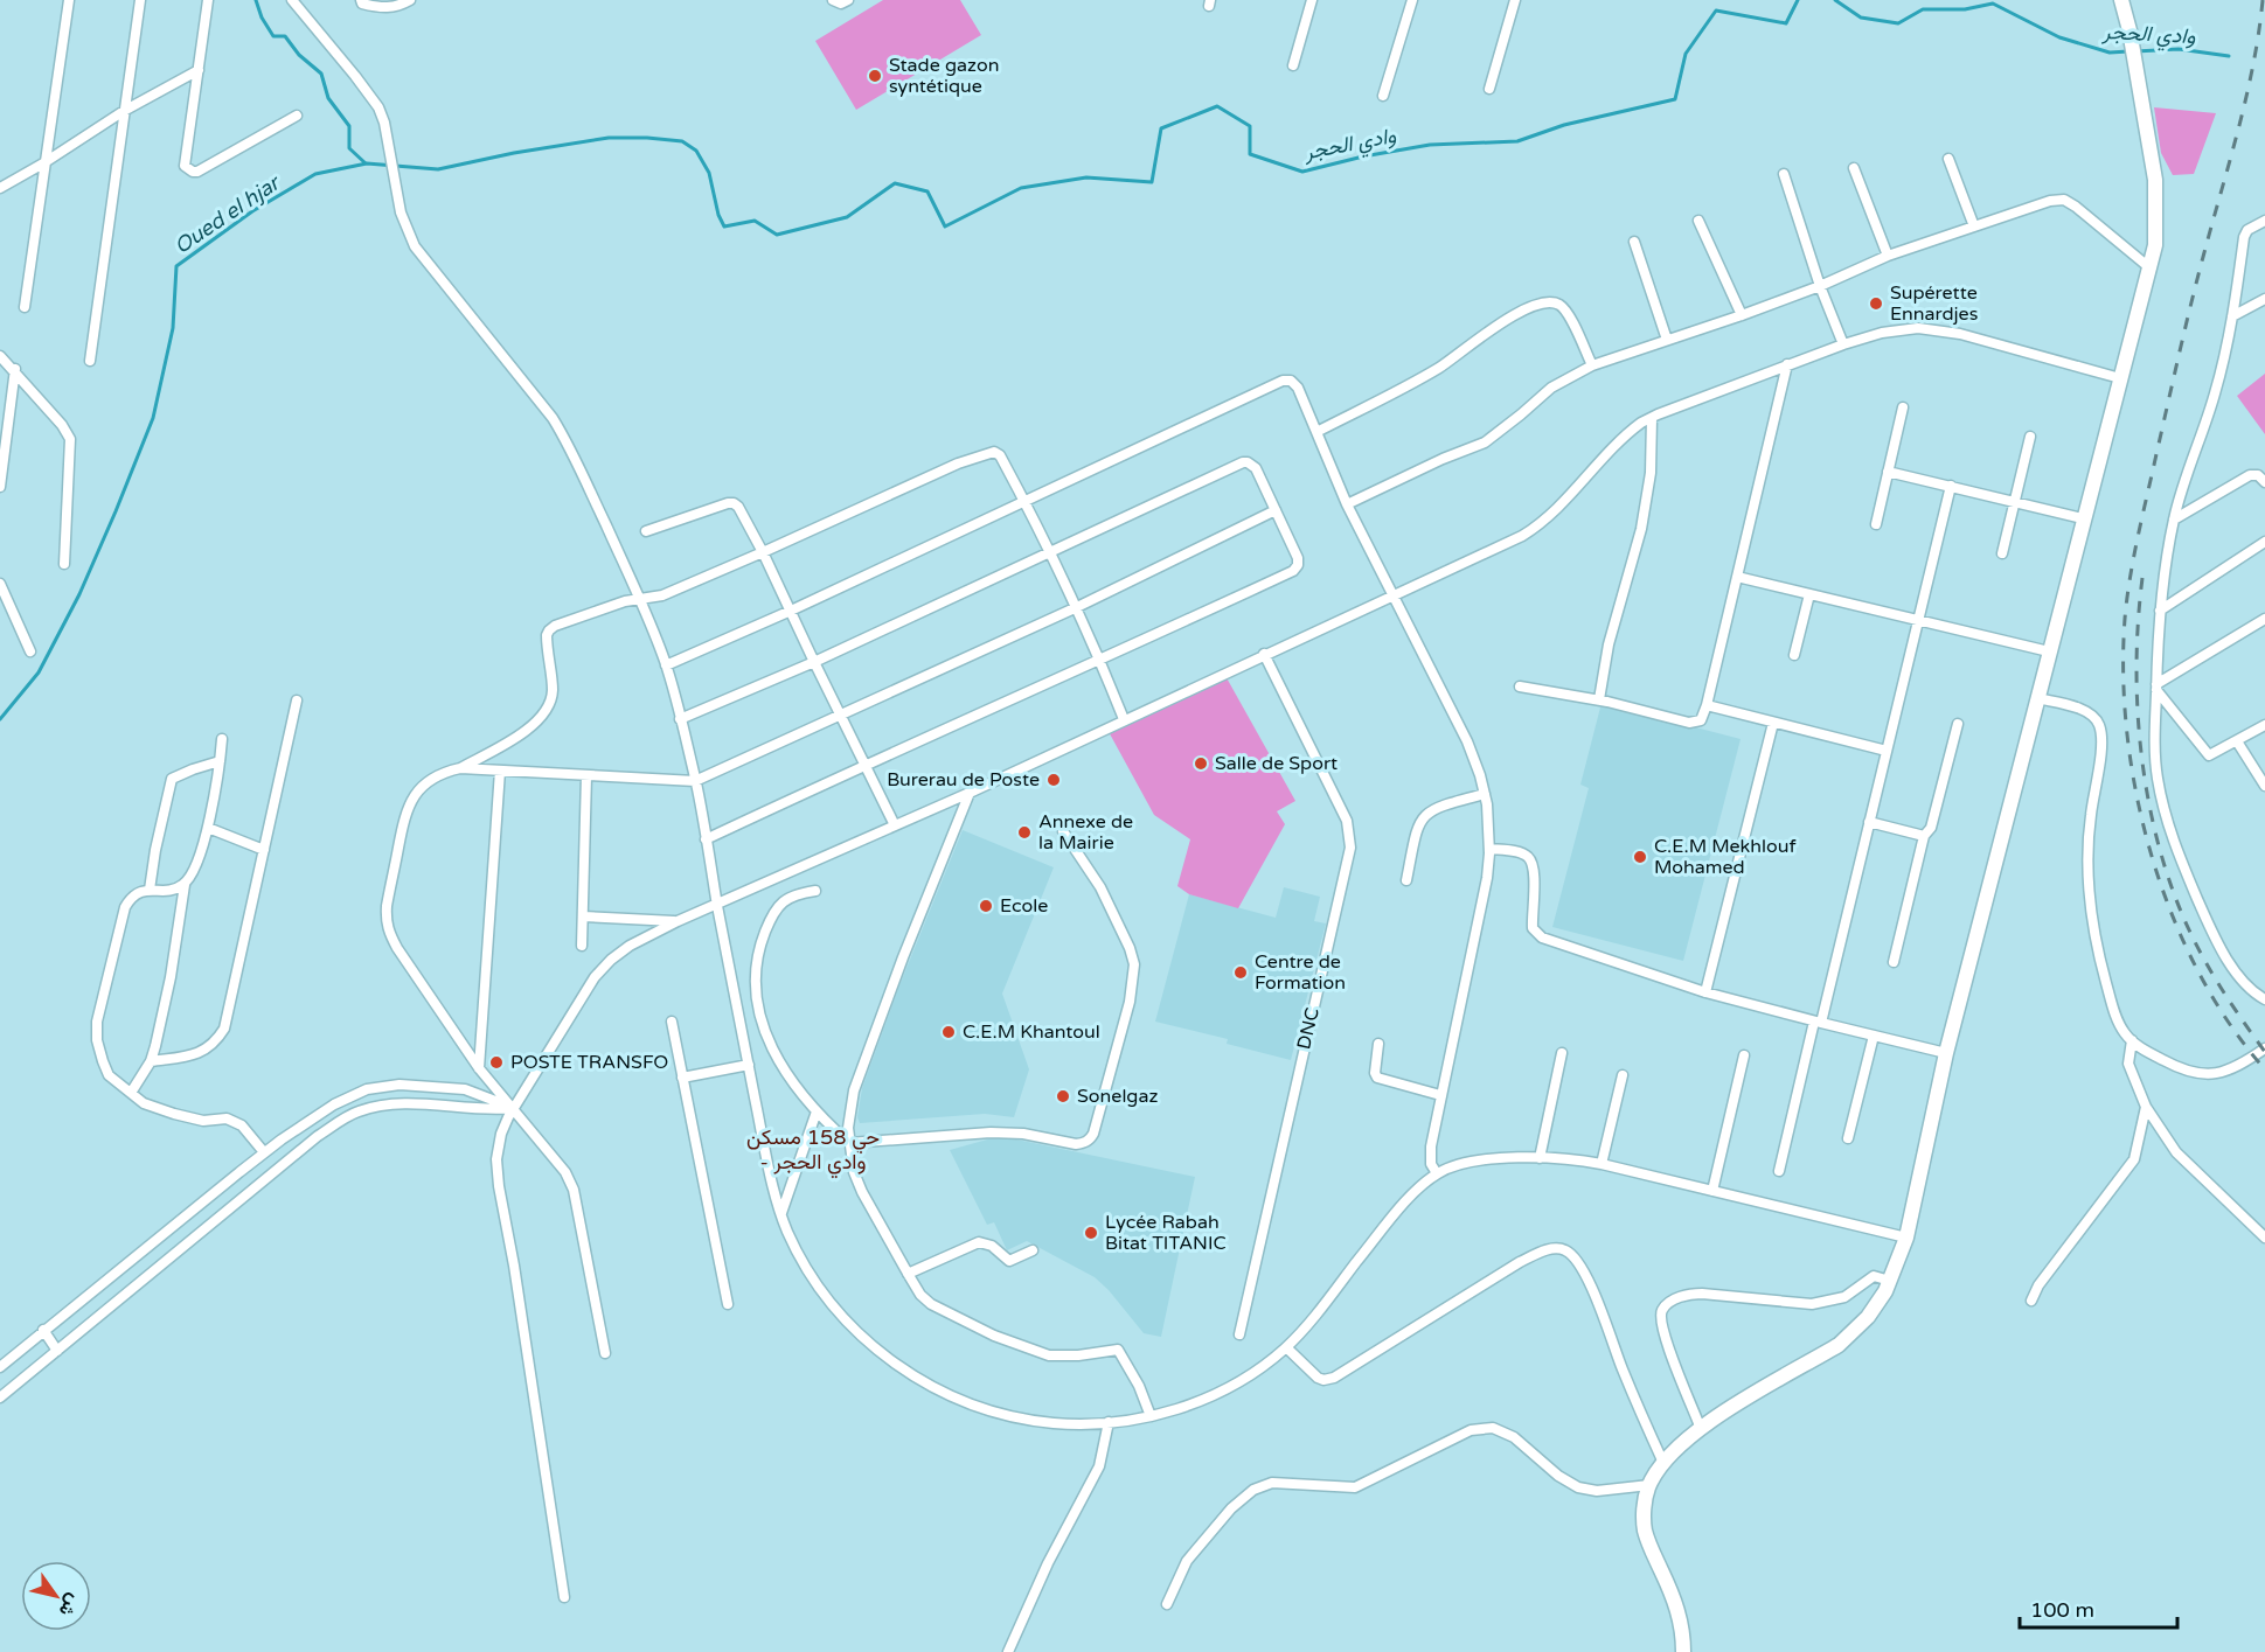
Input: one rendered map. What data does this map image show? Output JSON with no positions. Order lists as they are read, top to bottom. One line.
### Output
{"streets":{"street":["DNC"]},"districts":["حي 158 مسكن - وادي الحجر"],"water":["وادي الحجر","Oued el hjar"],"places":["Stade gazon syntétique","Supérette Ennardjes","Salle de Sport","Burerau de Poste","Annexe de la Mairie","C.E.M Mekhlouf Mohamed","Ecole","Centre de Formation","C.E.M Khantoul","POSTE TRANSFO","Sonelgaz","Lycée Rabah Bitat TITANIC"],"scale_bar":"100 m","north":"bottom right"}
